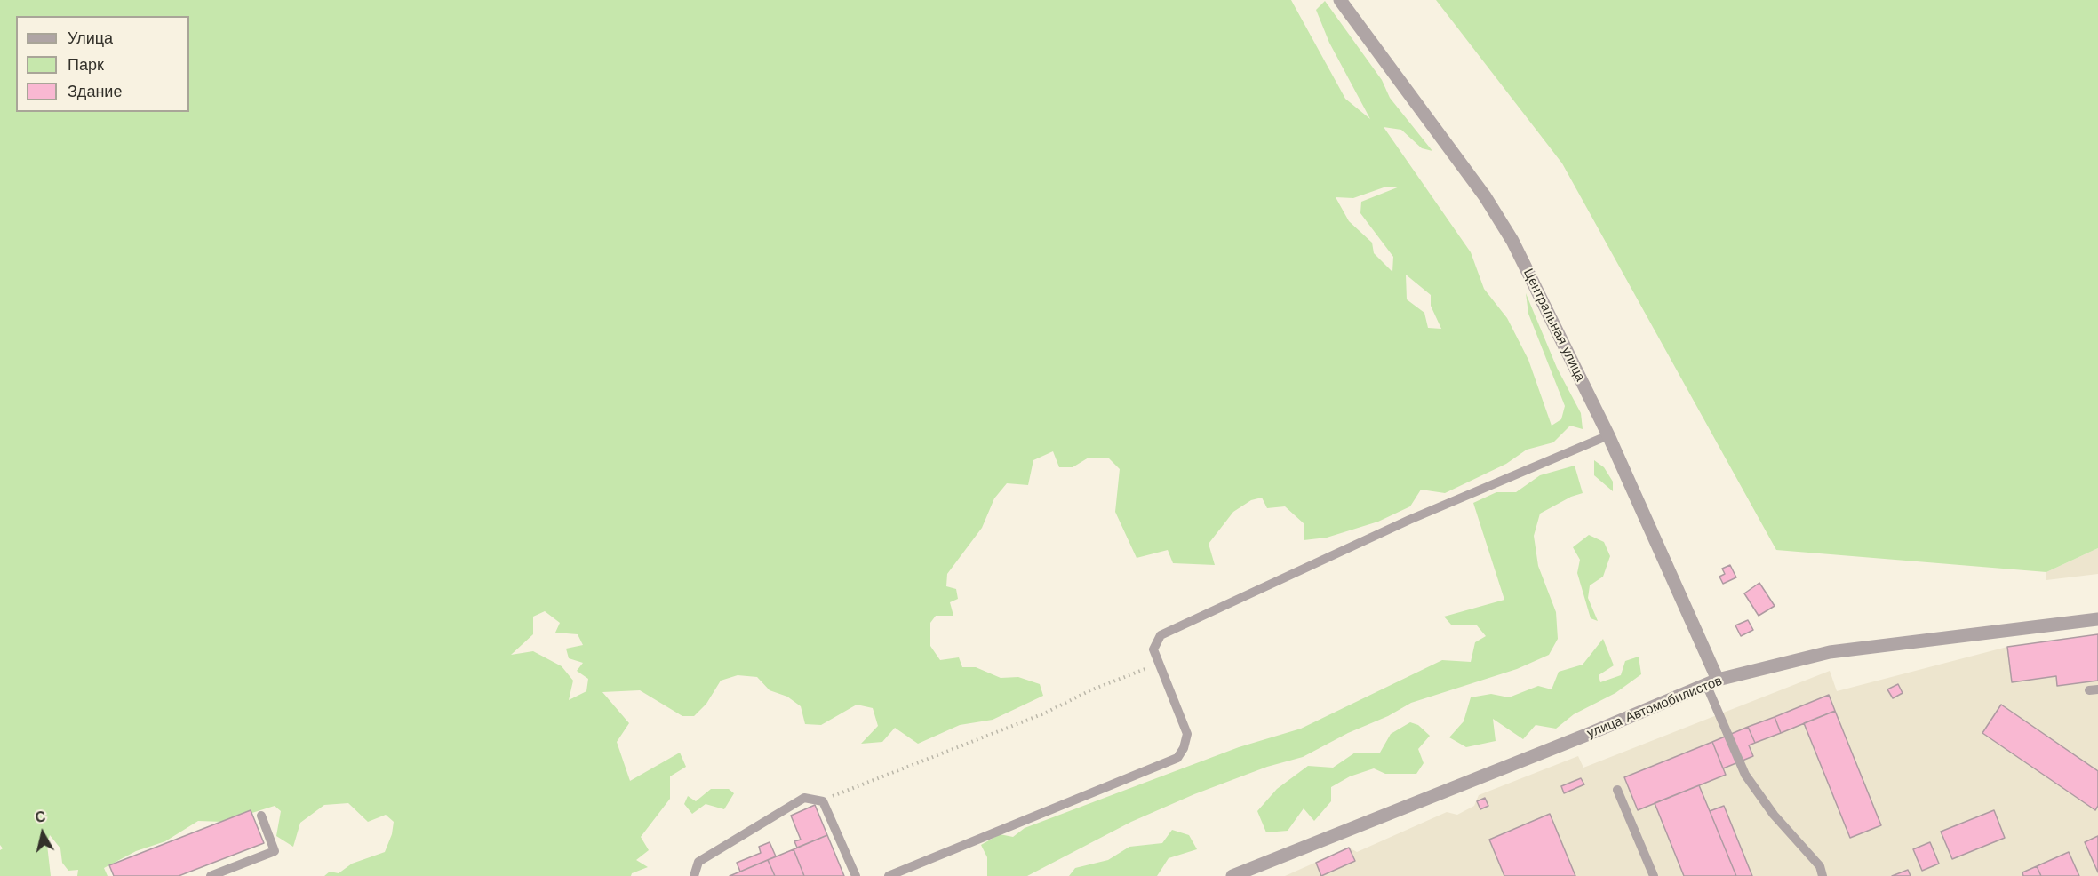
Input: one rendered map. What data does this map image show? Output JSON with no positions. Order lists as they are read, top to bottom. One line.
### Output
{"streets":{"street":["Центральная улица","улица Автомобилистов"]},"crossings":[["Центральная улица","улица Автомобилистов"]],"legend":["Улица","Парк","Здание"],"north":"top"}
